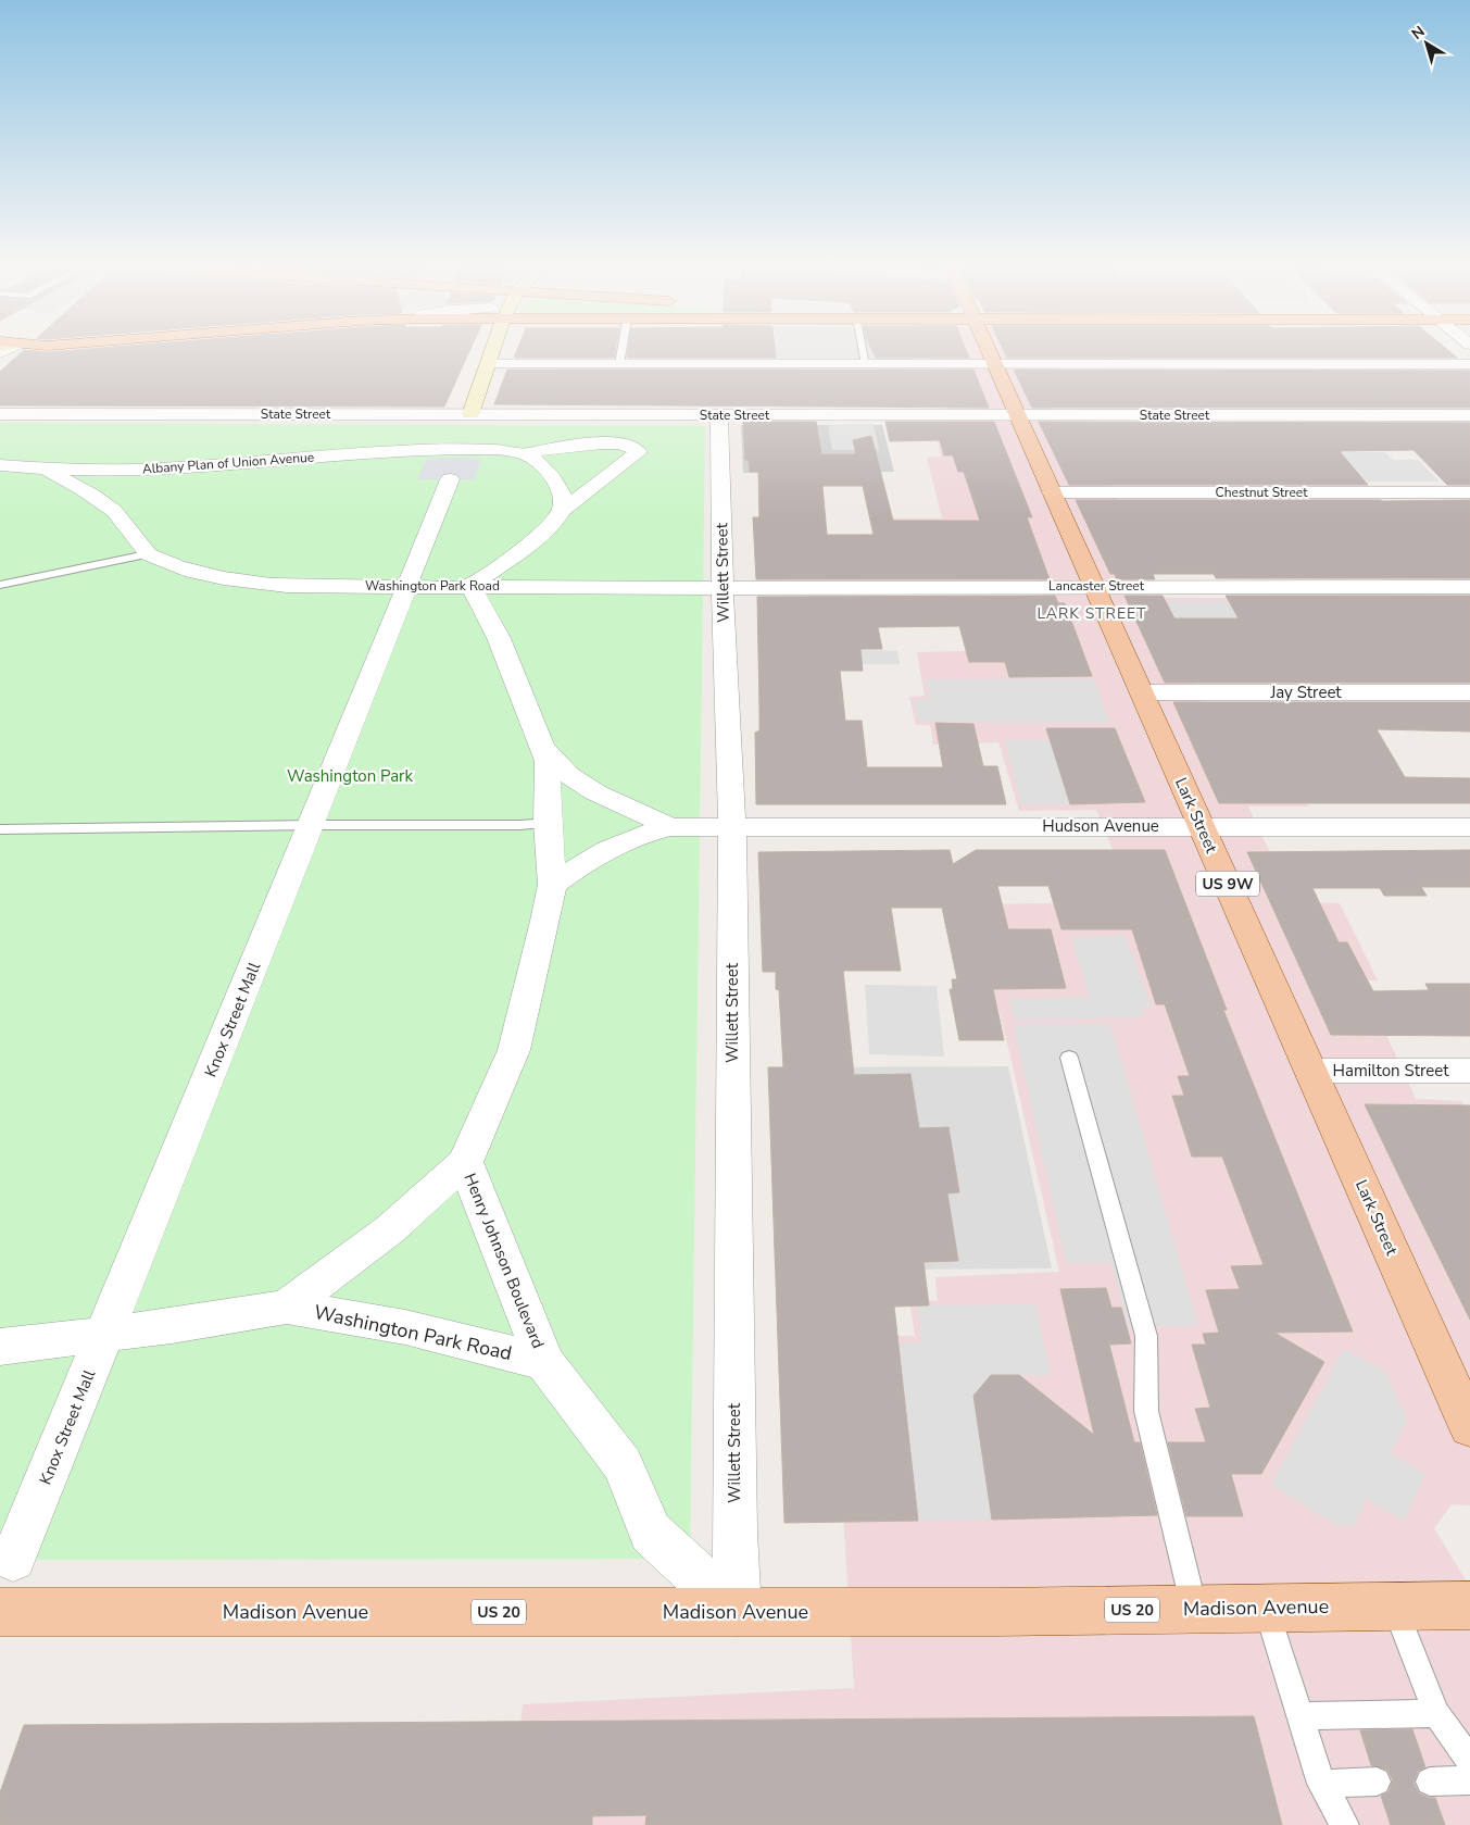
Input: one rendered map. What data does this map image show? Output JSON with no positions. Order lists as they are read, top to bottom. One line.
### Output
{"streets":{"main road":["Lark Street","US 9W","Madison Avenue","US 20"],"street":["State Street","Albany Plan of Union Avenue","Chestnut Street","Willett Street","Washington Park Road","Lancaster Street","Jay Street","Hudson Avenue","Knox Street Mall","Hamilton Street","Henry Johnson Boulevard"]},"crossings":[["State Street","Willett Street"],["State Street","Lark Street"],["Albany Plan of Union Avenue","Washington Park Road"],["Albany Plan of Union Avenue","Knox Street Mall"],["Chestnut Street","Lark Street"],["Willett Street","Washington Park Road"],["Willett Street","Lancaster Street"],["Willett Street","Hudson Avenue"],["Willett Street","Madison Avenue"],["Washington Park Road","Lancaster Street"],["Washington Park Road","Knox Street Mall"],["Washington Park Road","Henry Johnson Boulevard"],["Lancaster Street","Lark Street"],["Jay Street","Lark Street"],["Lark Street","Hudson Avenue"],["Lark Street","Hamilton Street"]],"districts":["LARK STREET"],"parks":["Washington Park"],"north":"top left"}
